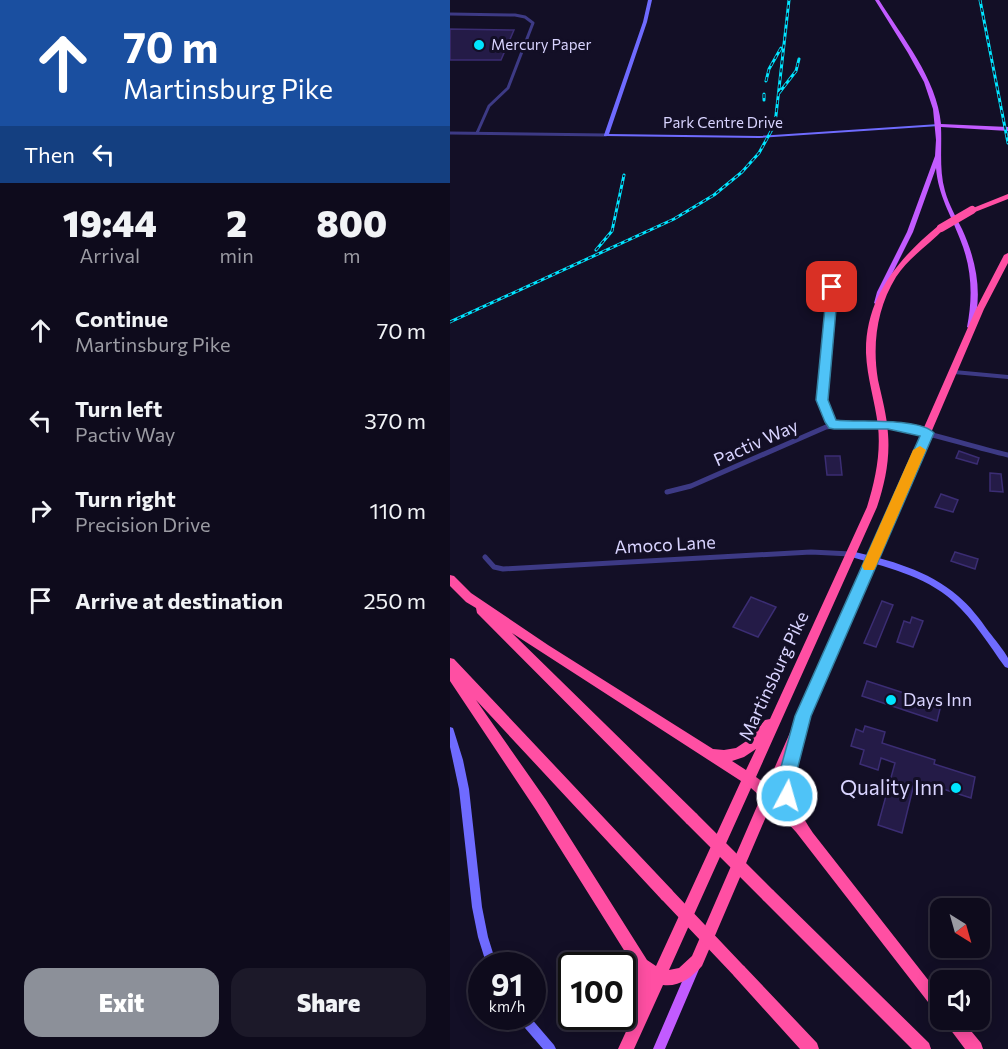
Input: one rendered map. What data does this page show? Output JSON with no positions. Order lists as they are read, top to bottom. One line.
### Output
{"streets":{"highway":["Martinsburg Pike"],"street":["Park Centre Drive","Pactiv Way","Amoco Lane"]},"crossings":[["Pactiv Way","Martinsburg Pike"],["Amoco Lane","Martinsburg Pike"]],"places":["Mercury Paper","Days Inn","Quality Inn"],"north":"bottom right","page":{"turn":["70 m","Martinsburg Pike"],"then":"Then","eta":["19:44","Arrival","2","min","800","m"],"list":[{"name":"Continue","note":"Martinsburg Pike","value":"70 m"},{"name":"Turn left","note":"Pactiv Way","value":"370 m"},{"name":"Turn right","note":"Precision Drive","value":"110 m"},{"name":"Arrive at destination","value":"250 m"}],"speed":"91 km/h","limit":"100","buttons":["Exit","Share"]}}
